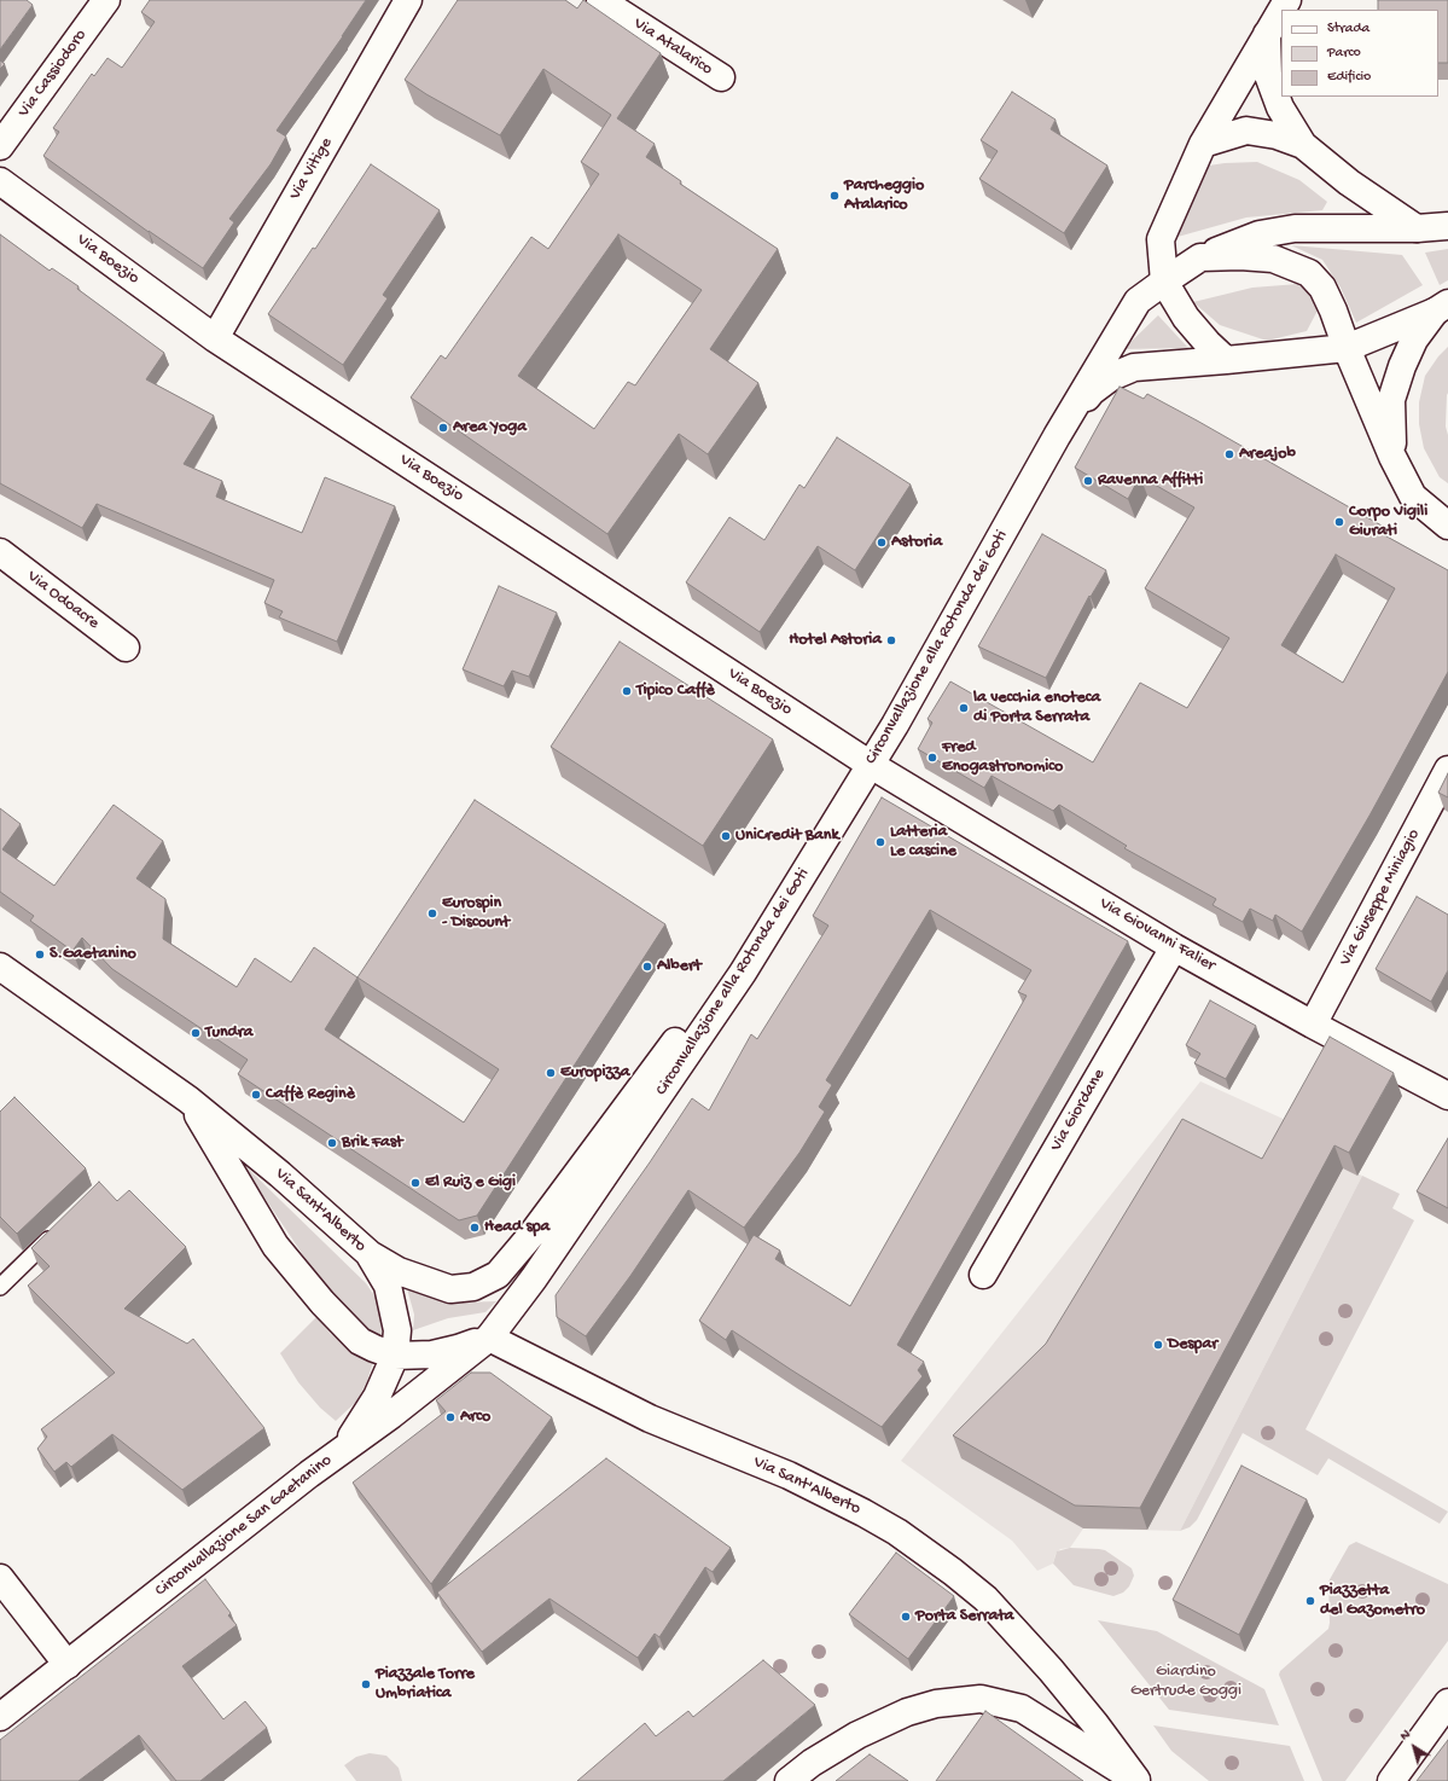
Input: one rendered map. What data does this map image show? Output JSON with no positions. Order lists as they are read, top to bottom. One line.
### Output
{"streets":{"street":["Via Atalarico","Via Cassiodoro","Via Vitige","Via Boezio","Via Odoacre","Circonvallazione alla Rotonda dei Goti","Via Giuseppe Miniagio","Via Giovanni Falier","Via Giordane","Via Sant'Alberto","Circonvallazione San Gaetanino"]},"crossings":[["Via Vitige","Via Boezio"],["Via Boezio","Circonvallazione alla Rotonda dei Goti"],["Via Boezio","Via Giovanni Falier"],["Circonvallazione alla Rotonda dei Goti","Via Giovanni Falier"],["Circonvallazione alla Rotonda dei Goti","Via Sant'Alberto"],["Circonvallazione alla Rotonda dei Goti","Circonvallazione San Gaetanino"],["Via Giuseppe Miniagio","Via Giovanni Falier"],["Via Giovanni Falier","Via Giordane"],["Via Sant'Alberto","Circonvallazione San Gaetanino"]],"parks":["Giardino Gertrude Goggi"],"places":["Parcheggio Atalarico","Area Yoga","Areajob","Ravenna Affitti","Corpo Vigili Giurati","Astoria","Hotel Astoria","Tipico Caffè","la vecchia enoteca di Porta Serrata","Fred Enogastronomico","UniCredit Bank","Latteria Le cascine","Eurospin - Discount","S.Gaetanino","Albert","Tundra","Europizza","Caffè Reginè","Brik Fast","El Ruiz e Gigi","Head spa","Despar","Arco","Piazzetta del Gazometro","Porta Serrata","Piazzale Torre Umbriatica"],"legend":["Strada","Parco","Edificio"],"north":"top left"}
